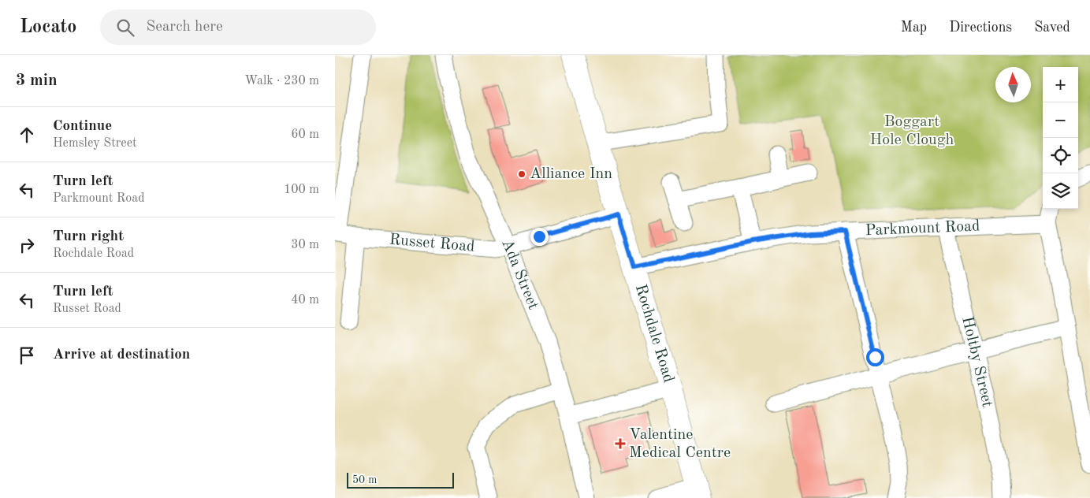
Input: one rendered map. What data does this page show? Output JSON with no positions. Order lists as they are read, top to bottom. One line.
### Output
{"streets":{"main road":["Rochdale Road"],"street":["Parkmount Road","Russet Road","Ada Street","Holtby Street"]},"crossings":[["Parkmount Road","Rochdale Road"],["Parkmount Road","Holtby Street"],["Russet Road","Ada Street"],["Russet Road","Rochdale Road"]],"parks":["Boggart Hole Clough"],"places":{"other":["Alliance Inn"],"health":["Valentine Medical Centre"]},"scale_bar":"50 m","north":"top","page":{"header":"Locato","search":"Search here","nav":["Map","Directions","Saved"],"heading":["3 min","Walk · 230 m"],"map_buttons":["+","−"],"list":[["Continue","Hemsley Street","60 m"],["Turn left","Parkmount Road","100 m"],["Turn right","Rochdale Road","30 m"],["Turn left","Russet Road","40 m"],"Arrive at destination"],"scale":"50 m"}}
